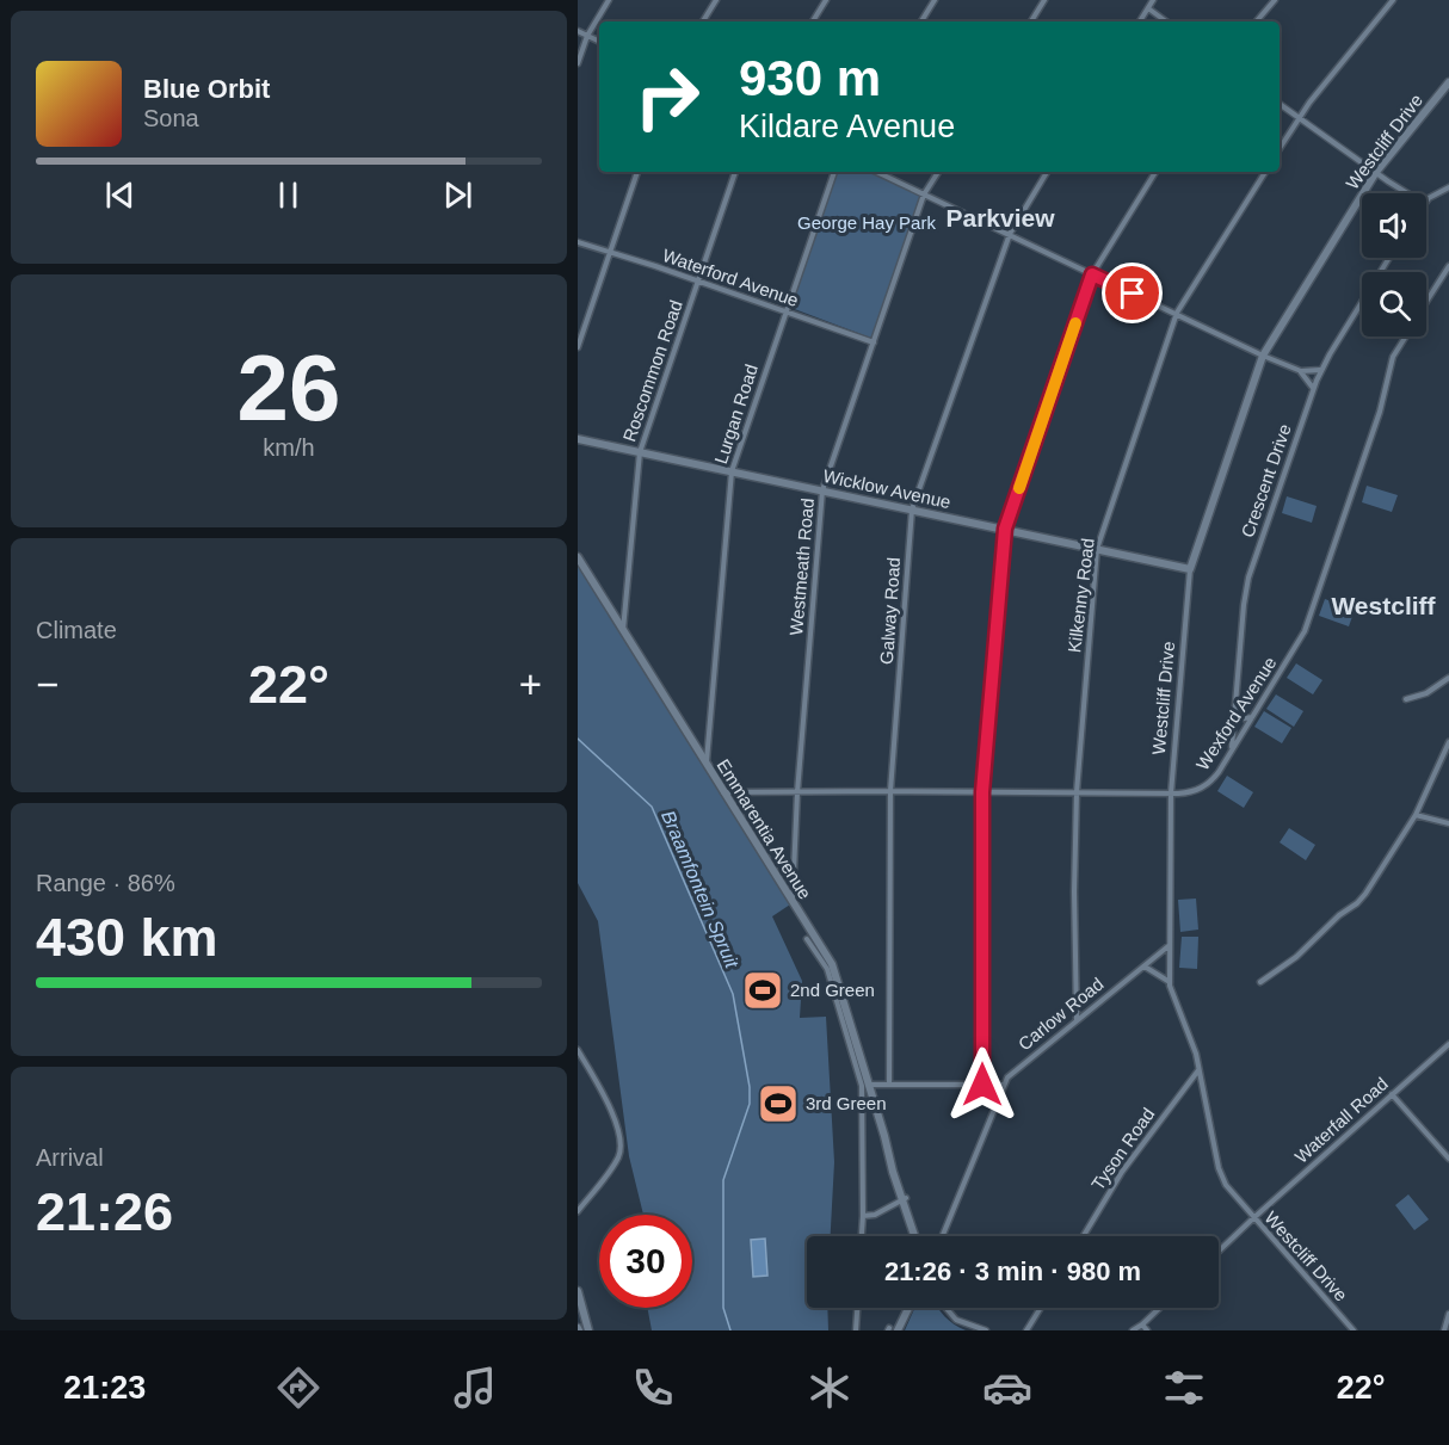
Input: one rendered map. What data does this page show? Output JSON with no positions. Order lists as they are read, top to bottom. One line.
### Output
{"streets":{"street":["Westcliff Drive","Waterford Avenue","Roscommon Road","Lurgan Road","Crescent Drive","Wicklow Avenue","Westmeath Road","Kilkenny Road","Galway Road","Wexford Avenue","Emmarentia Avenue","Carlow Road","Waterfall Road","Tyson Road"]},"crossings":[["Westcliff Drive","Wicklow Avenue"],["Westcliff Drive","Wexford Avenue"],["Westcliff Drive","Carlow Road"],["Westcliff Drive","Waterfall Road"],["Westcliff Drive","Tyson Road"],["Waterford Avenue","Roscommon Road"],["Waterford Avenue","Lurgan Road"],["Waterford Avenue","Westmeath Road"],["Roscommon Road","Wicklow Avenue"],["Roscommon Road","Emmarentia Avenue"],["Lurgan Road","Wicklow Avenue"],["Lurgan Road","Emmarentia Avenue"],["Crescent Drive","Wexford Avenue"],["Wicklow Avenue","Westmeath Road"],["Wicklow Avenue","Kilkenny Road"],["Wicklow Avenue","Galway Road"],["Westmeath Road","Wexford Avenue"],["Westmeath Road","Emmarentia Avenue"],["Kilkenny Road","Wexford Avenue"],["Kilkenny Road","Carlow Road"],["Galway Road","Wexford Avenue"],["Wexford Avenue","Emmarentia Avenue"]],"districts":["Parkview","Westcliff"],"water":["Braamfontein Spruit"],"parks":["George Hay Park"],"places":{"sports":["2nd Green","3rd Green"]},"page":{"turn":["930 m","Kildare Avenue"],"song":["Blue Orbit","Sona"],"tile":[["26","km/h"],"Climate",["Range · 86%","430 km"],["Arrival","21:26"]],"heat":["−","22°","+"],"limit":"30","trip":"21:26 · 3 min · 980 m","tabs":["21:23","22°"]}}
